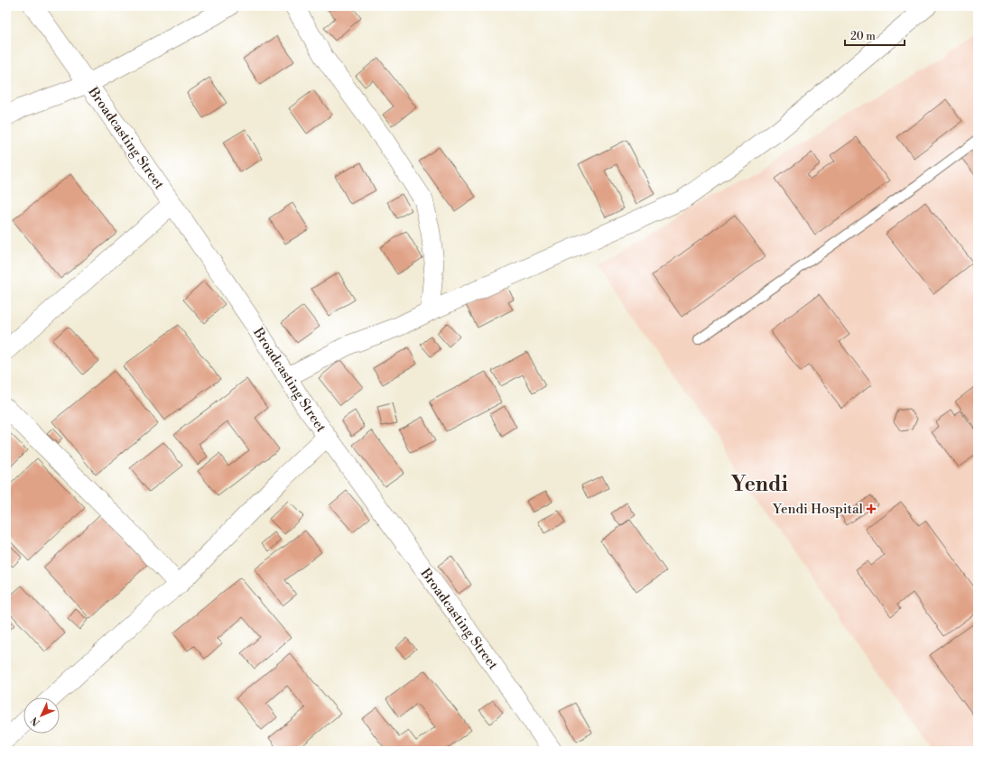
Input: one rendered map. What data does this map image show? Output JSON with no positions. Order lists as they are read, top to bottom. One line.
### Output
{"streets":{"street":["Broadcasting Street"]},"districts":["Yendi"],"places":{"health":["Yendi Hospital"]},"scale_bar":"20 m","north":"bottom left"}
